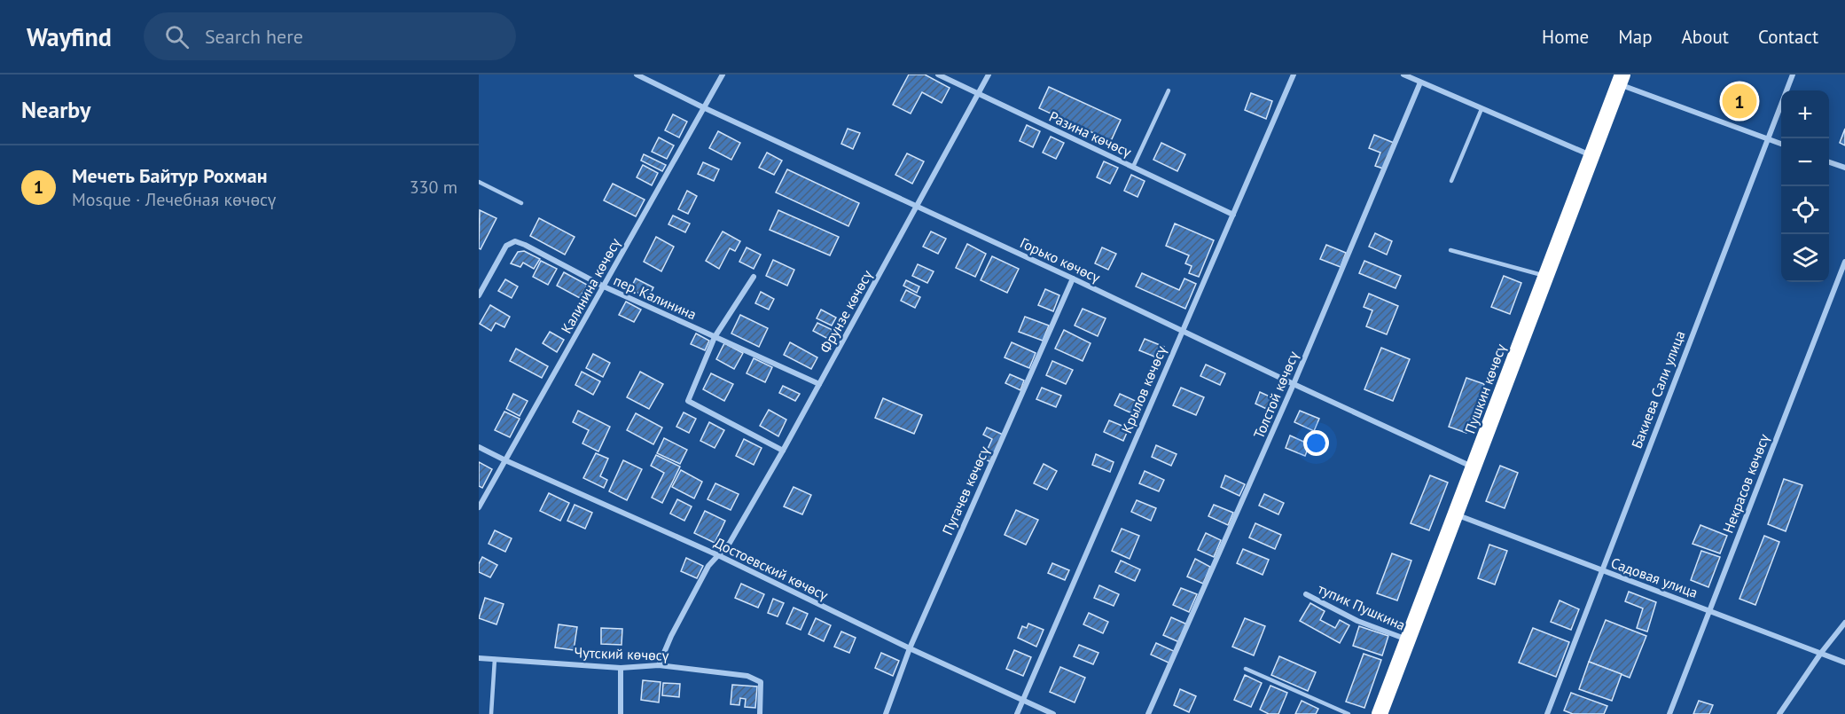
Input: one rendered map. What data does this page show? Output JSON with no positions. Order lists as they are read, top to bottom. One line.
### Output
{"streets":{"highway":["Пушкин көчөсү"],"street":["Разина көчөсү","Горько көчөсү","Калинина көчөсү","пер. Калинина","Фрунзе көчөсү","Крылов көчөсү","Бакиева Сали улица","Толстой көчөсү","Некрасов көчөсү","Пугачев көчөсү","Достоевский көчөсү","Садовая улица","тупик Пушкина","Чутский көчөсү"]},"crossings":[["Разина көчөсү","Фрунзе көчөсү"],["Разина көчөсү","Крылов көчөсү"],["Горько көчөсү","Калинина көчөсү"],["Горько көчөсү","Фрунзе көчөсү"],["Горько көчөсү","Пушкин көчөсү"],["Горько көчөсү","Крылов көчөсү"],["Горько көчөсү","Толстой көчөсү"],["Горько көчөсү","Пугачев көчөсү"],["Калинина көчөсү","пер. Калинина"],["Калинина көчөсү","Достоевский көчөсү"],["пер. Калинина","Фрунзе көчөсү"],["Фрунзе көчөсү","Достоевский көчөсү"],["Фрунзе көчөсү","Чутский көчөсү"],["Пушкин көчөсү","Садовая улица"],["Пушкин көчөсү","тупик Пушкина"],["Крылов көчөсү","Достоевский көчөсү"],["Бакиева Сали улица","Садовая улица"],["Некрасов көчөсү","Садовая улица"],["Пугачев көчөсү","Достоевский көчөсү"]],"page":{"header":"Wayfind","search":"Search here","nav":["Home","Map","About","Contact"],"heading":"Nearby","pins":"1","map_buttons":["+","−"],"list":[{"mark":"1","name":"Мечеть Байтур Рохман","note":"Mosque · Лечебная көчөсү","value":"330 m"}]}}
